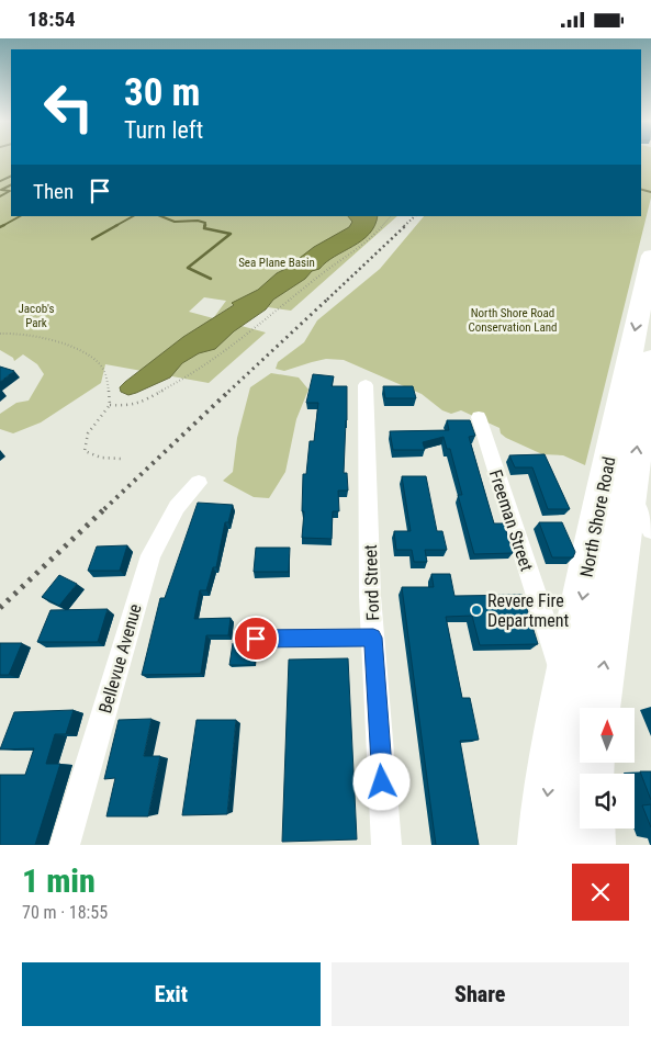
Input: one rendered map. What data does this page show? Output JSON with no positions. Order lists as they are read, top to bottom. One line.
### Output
{"streets":{"highway":["North Shore Road"],"street":["Freeman Street","Ford Street","Bellevue Avenue"]},"crossings":[["North Shore Road","Freeman Street"]],"parks":["Sea Plane Basin","Jacob's Park","North Shore Road Conservation Land"],"places":["Revere Fire Department"],"north":"top","page":{"status":"18:54","turn":["30 m","Turn left"],"then":"Then","heading":["1 min","70 m · 18:55"],"buttons":["Exit","Share"]}}
